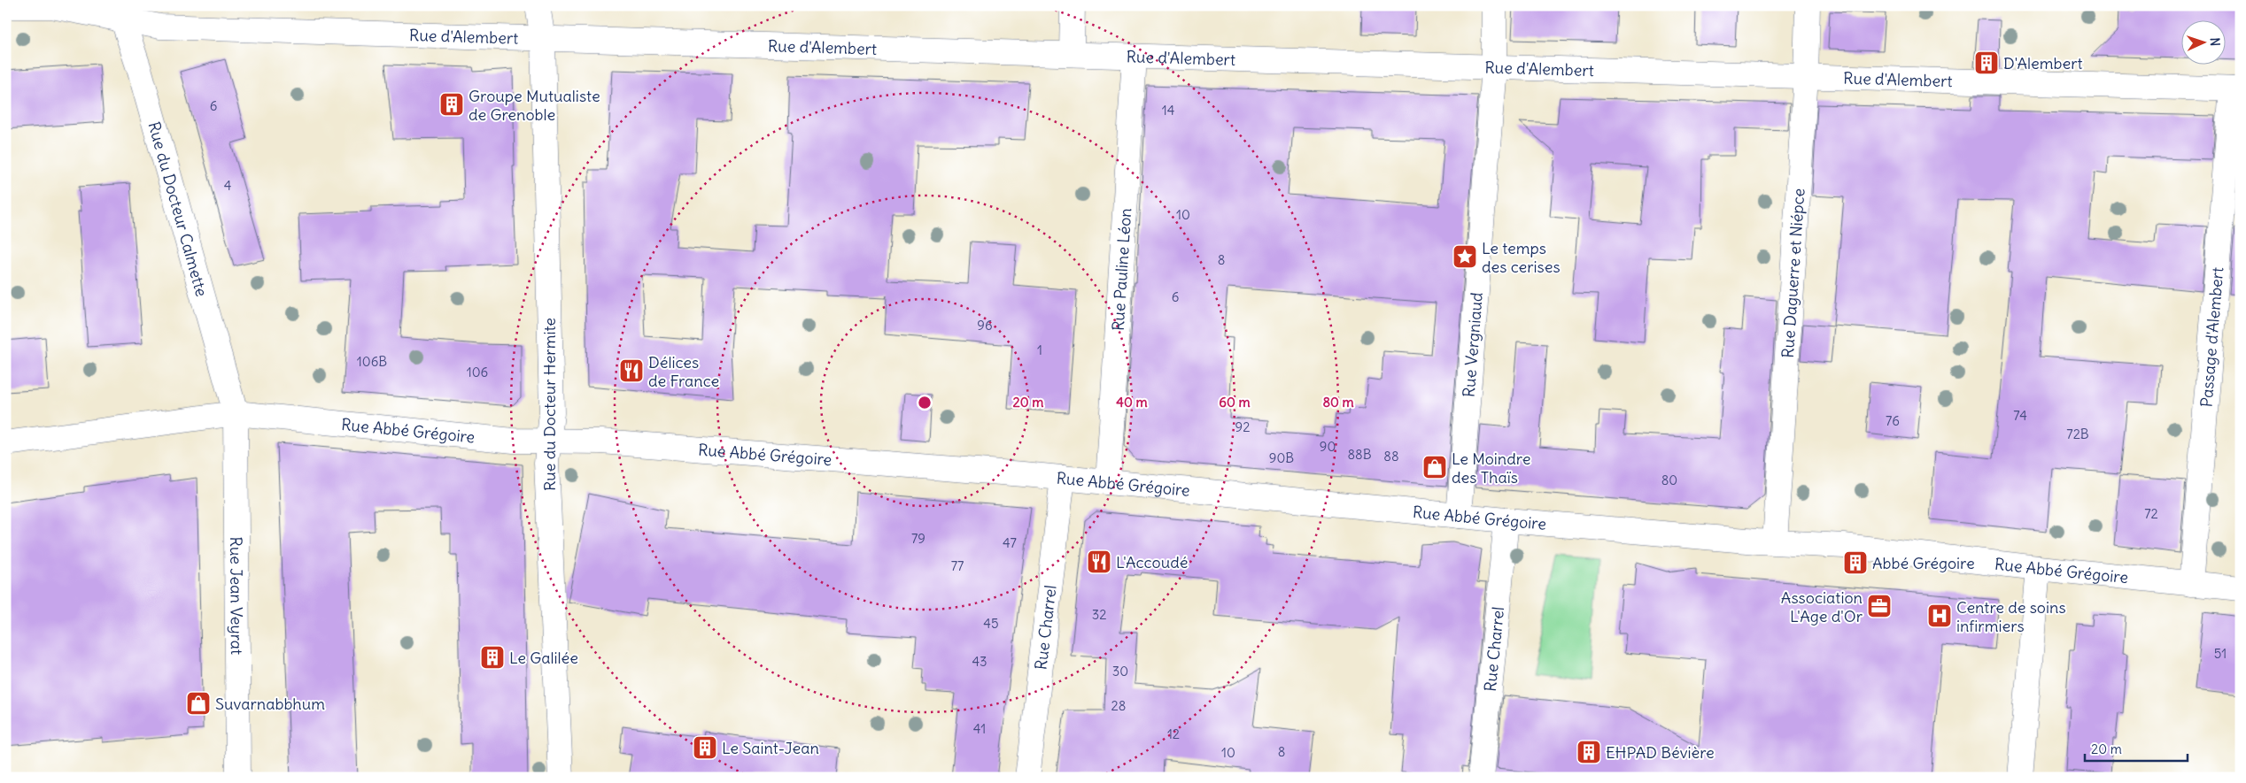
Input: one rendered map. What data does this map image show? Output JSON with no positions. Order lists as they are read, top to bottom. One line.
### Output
{"streets":{"street":["Rue d'Alembert","Rue du Docteur Calmette","Rue Pauline Léon","Rue Daguerre et Niépce","Passage d'Alembert","Rue Vergniaud","Rue du Docteur Hermite","Rue Abbé Grégoire","Rue Jean Veyrat","Rue Charrel"]},"crossings":[["Rue d'Alembert","Rue du Docteur Calmette"],["Rue d'Alembert","Rue Pauline Léon"],["Rue d'Alembert","Rue Daguerre et Niépce"],["Rue d'Alembert","Passage d'Alembert"],["Rue d'Alembert","Rue Vergniaud"],["Rue d'Alembert","Rue du Docteur Hermite"],["Rue du Docteur Calmette","Rue Abbé Grégoire"],["Rue du Docteur Calmette","Rue Jean Veyrat"],["Rue Pauline Léon","Rue Abbé Grégoire"],["Rue Daguerre et Niépce","Rue Abbé Grégoire"],["Passage d'Alembert","Rue Abbé Grégoire"],["Rue Vergniaud","Rue Abbé Grégoire"],["Rue du Docteur Hermite","Rue Abbé Grégoire"],["Rue Abbé Grégoire","Rue Jean Veyrat"],["Rue Abbé Grégoire","Rue Charrel"]],"places":{"building":["D'Alembert","Groupe Mutualiste de Grenoble","Abbé Grégoire","Le Galilée","Le Saint-Jean","EHPAD Bévière"],"place":["Le temps des cerises"],"restaurant":["Délices de France","L'Accoudé"],"shop":["Le Moindre des Thaïs","Suvarnabbhum"],"office":["Association L'Age d'Or"],"hospital":["Centre de soins infirmiers"]},"house_numbers":["6","14","4","10","8","6","96","1","106B","106","74","76","92","72B","90","88B","88","90B","80","72","79","47","77","32","45","51","43","30","28","41","12","8","10"],"scale_bar":"20 m","north":"right","rings":["20 m","40 m","60 m","80 m"]}
